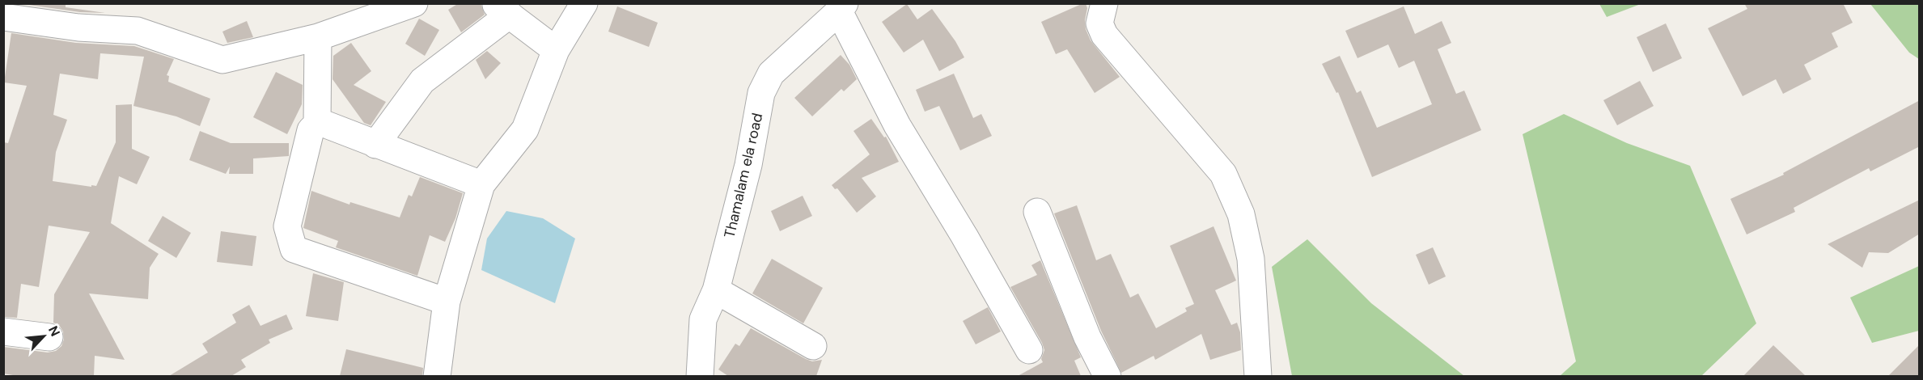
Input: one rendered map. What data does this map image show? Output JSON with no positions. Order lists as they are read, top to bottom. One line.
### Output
{"streets":{"street":["Thamalam ela road"]},"north":"top right"}
